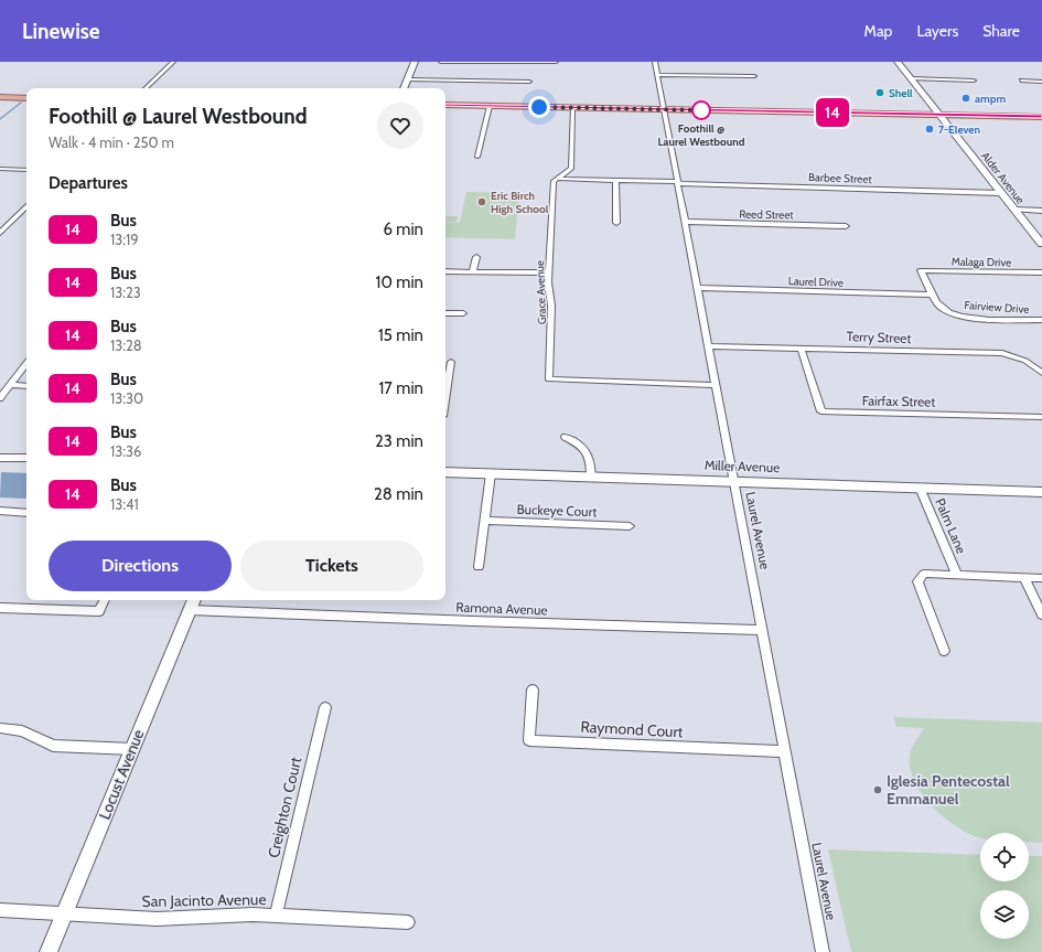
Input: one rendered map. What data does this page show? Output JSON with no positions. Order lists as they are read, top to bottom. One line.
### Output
{"streets":{"main road":["Alder Avenue"],"street":["Barbee Street","Reed Street","Malaga Drive","Laurel Drive","Grace Avenue","Fairview Drive","Terry Street","Fairfax Street","Miller Avenue","Buckeye Court","Palm Lane","Laurel Avenue","Ramona Avenue","Raymond Court","Locust Avenue","Creighton Court","San Jacinto Avenue"]},"crossings":[["Barbee Street","Alder Avenue"],["Barbee Street","Grace Avenue"],["Barbee Street","Laurel Avenue"],["Reed Street","Laurel Avenue"],["Malaga Drive","Fairview Drive"],["Laurel Drive","Fairview Drive"],["Laurel Drive","Laurel Avenue"],["Grace Avenue","Laurel Avenue"],["Terry Street","Fairfax Street"],["Terry Street","Laurel Avenue"],["Miller Avenue","Palm Lane"],["Miller Avenue","Laurel Avenue"],["Laurel Avenue","Ramona Avenue"],["Laurel Avenue","Raymond Court"],["Ramona Avenue","Locust Avenue"],["Locust Avenue","San Jacinto Avenue"],["Creighton Court","San Jacinto Avenue"]],"places":["Shell","ampm","Foothill @ Laurel Westbound","7-Eleven","Eric Birch High School","Iglesia Pentecostal Emmanuel"],"lines":["bus line 14"],"page":{"header":"Linewise","nav":["Map","Layers","Share"],"on_map":"14","heading":[["Foothill @ Laurel Westbound","Walk · 4 min · 250 m"],"Departures"],"list":[{"mark":"14","name":"Bus","note":"13:19","value":"6 min"},{"mark":"14","name":"Bus","note":"13:23","value":"10 min"},{"mark":"14","name":"Bus","note":"13:28","value":"15 min"},{"mark":"14","name":"Bus","note":"13:30","value":"17 min"},{"mark":"14","name":"Bus","note":"13:36","value":"23 min"},{"mark":"14","name":"Bus","note":"13:41","value":"28 min"}],"buttons":["Directions","Tickets"]}}
